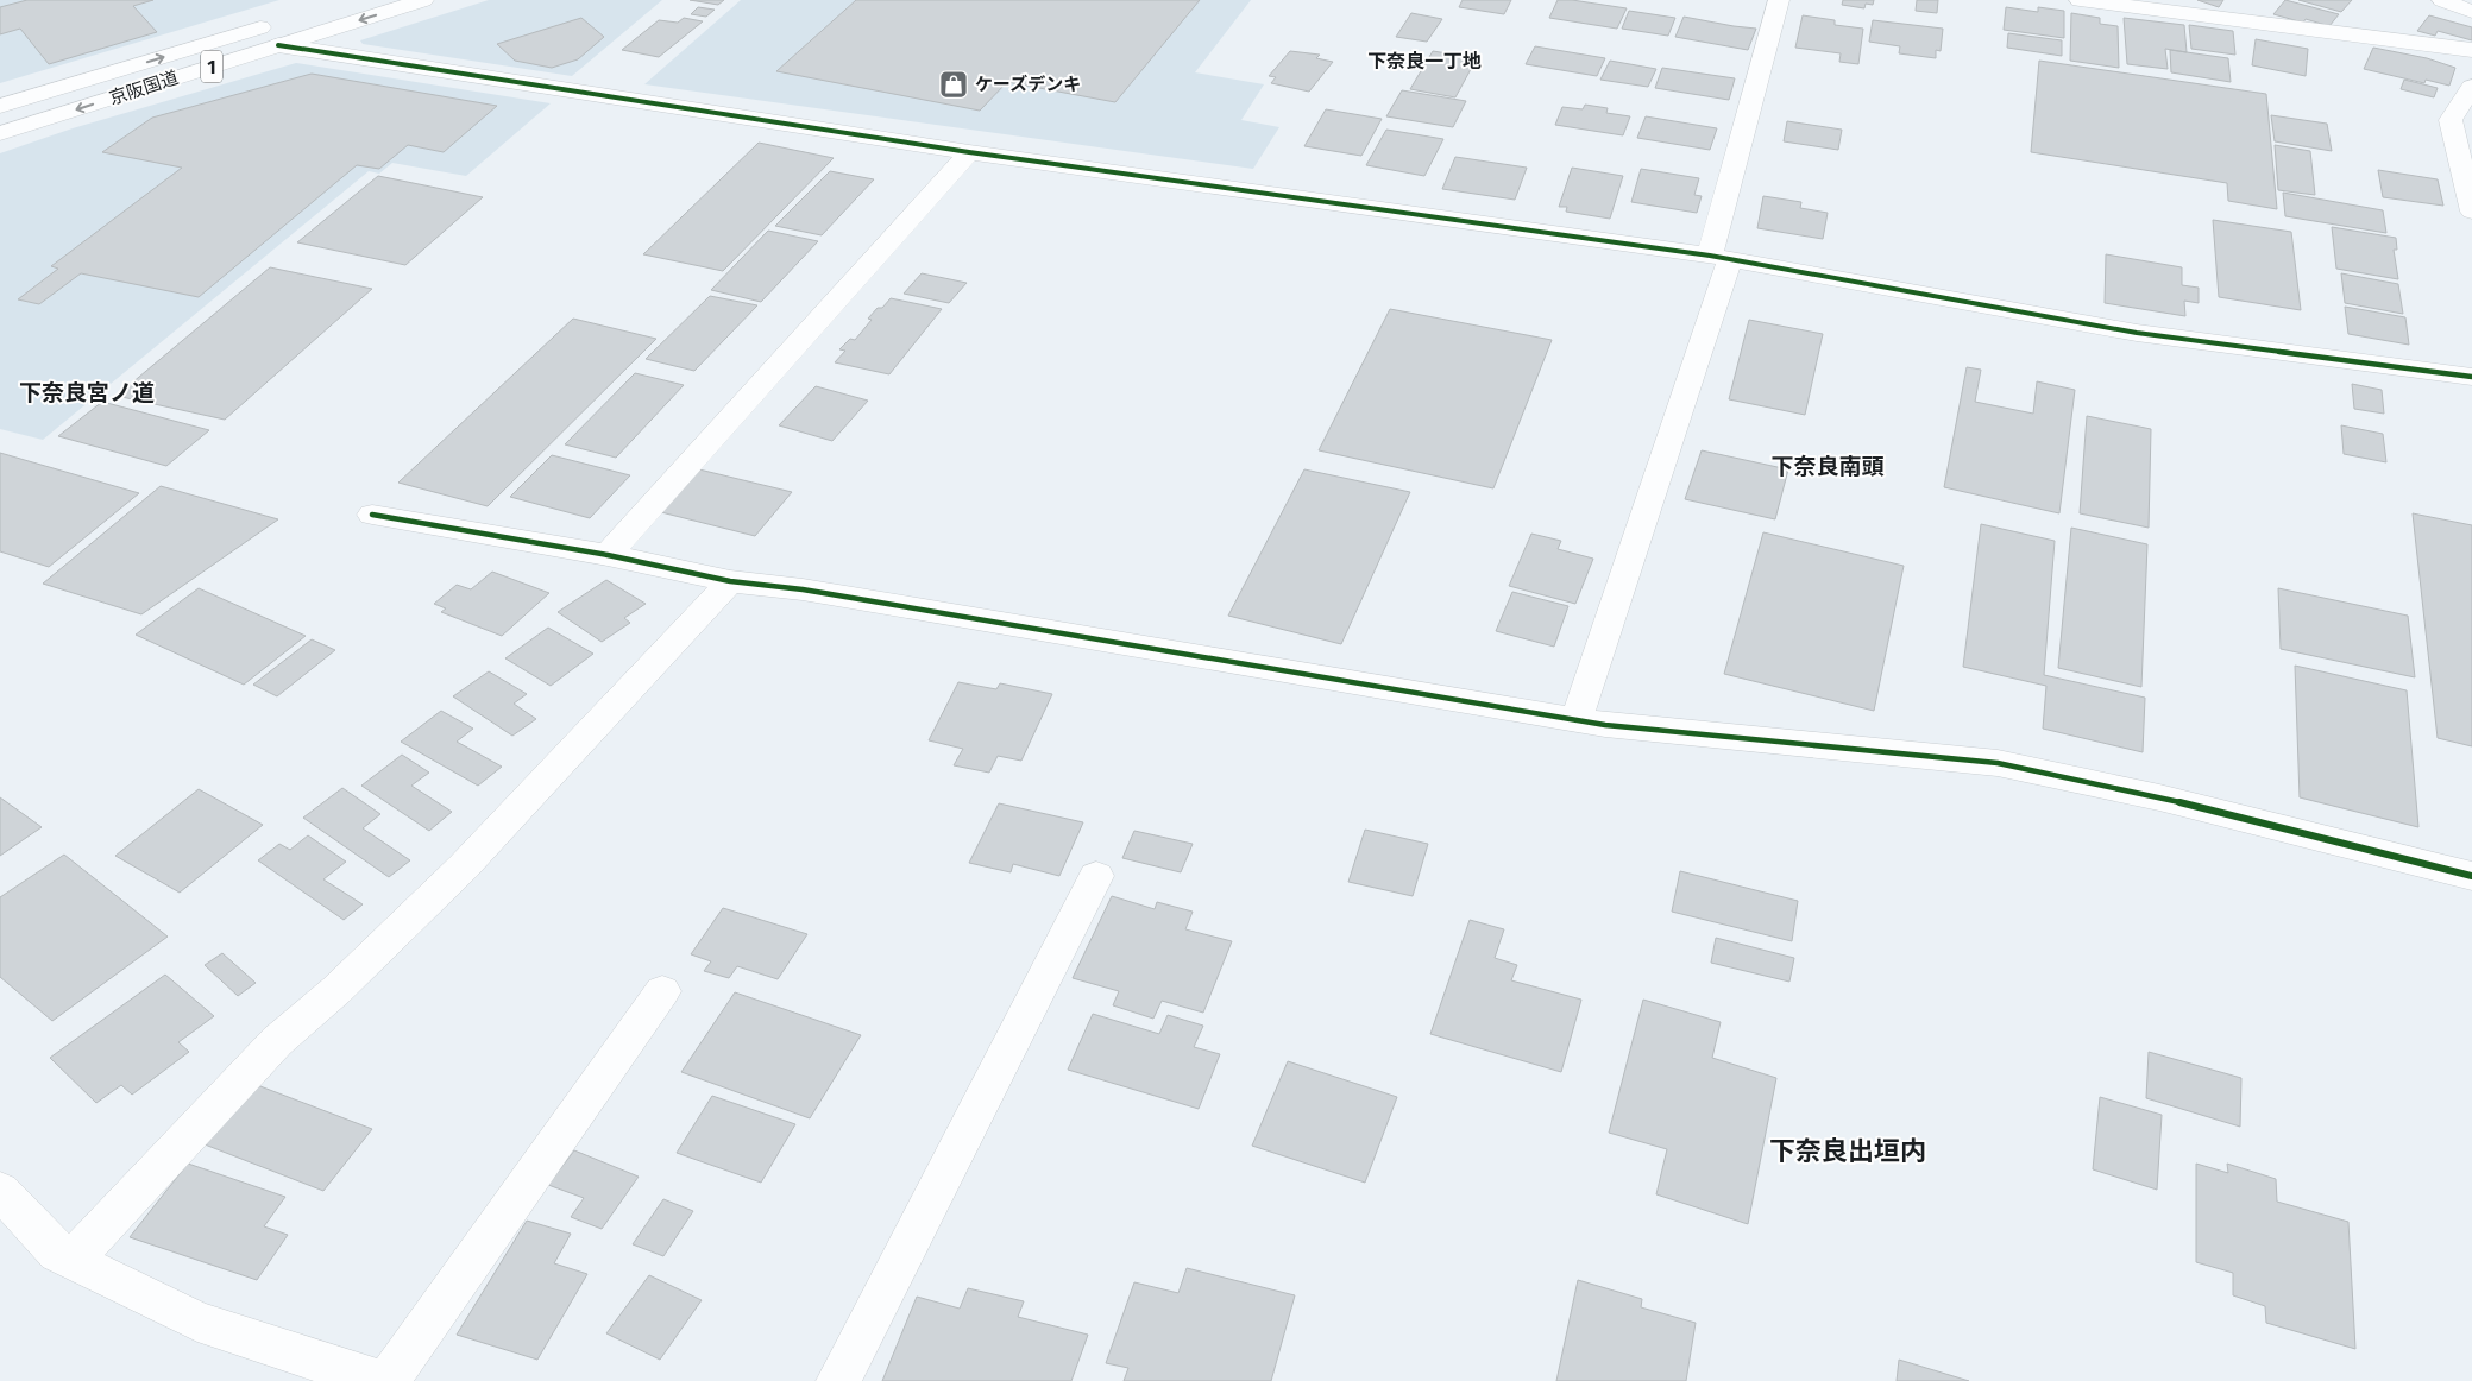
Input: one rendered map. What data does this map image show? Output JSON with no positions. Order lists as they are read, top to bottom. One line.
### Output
{"streets":{"main road":["1","京阪国道"]},"districts":["下奈良一丁地","下奈良宮ノ道","下奈良南頭","下奈良出垣内"],"places":{"shop":["ケーズデンキ"]}}
